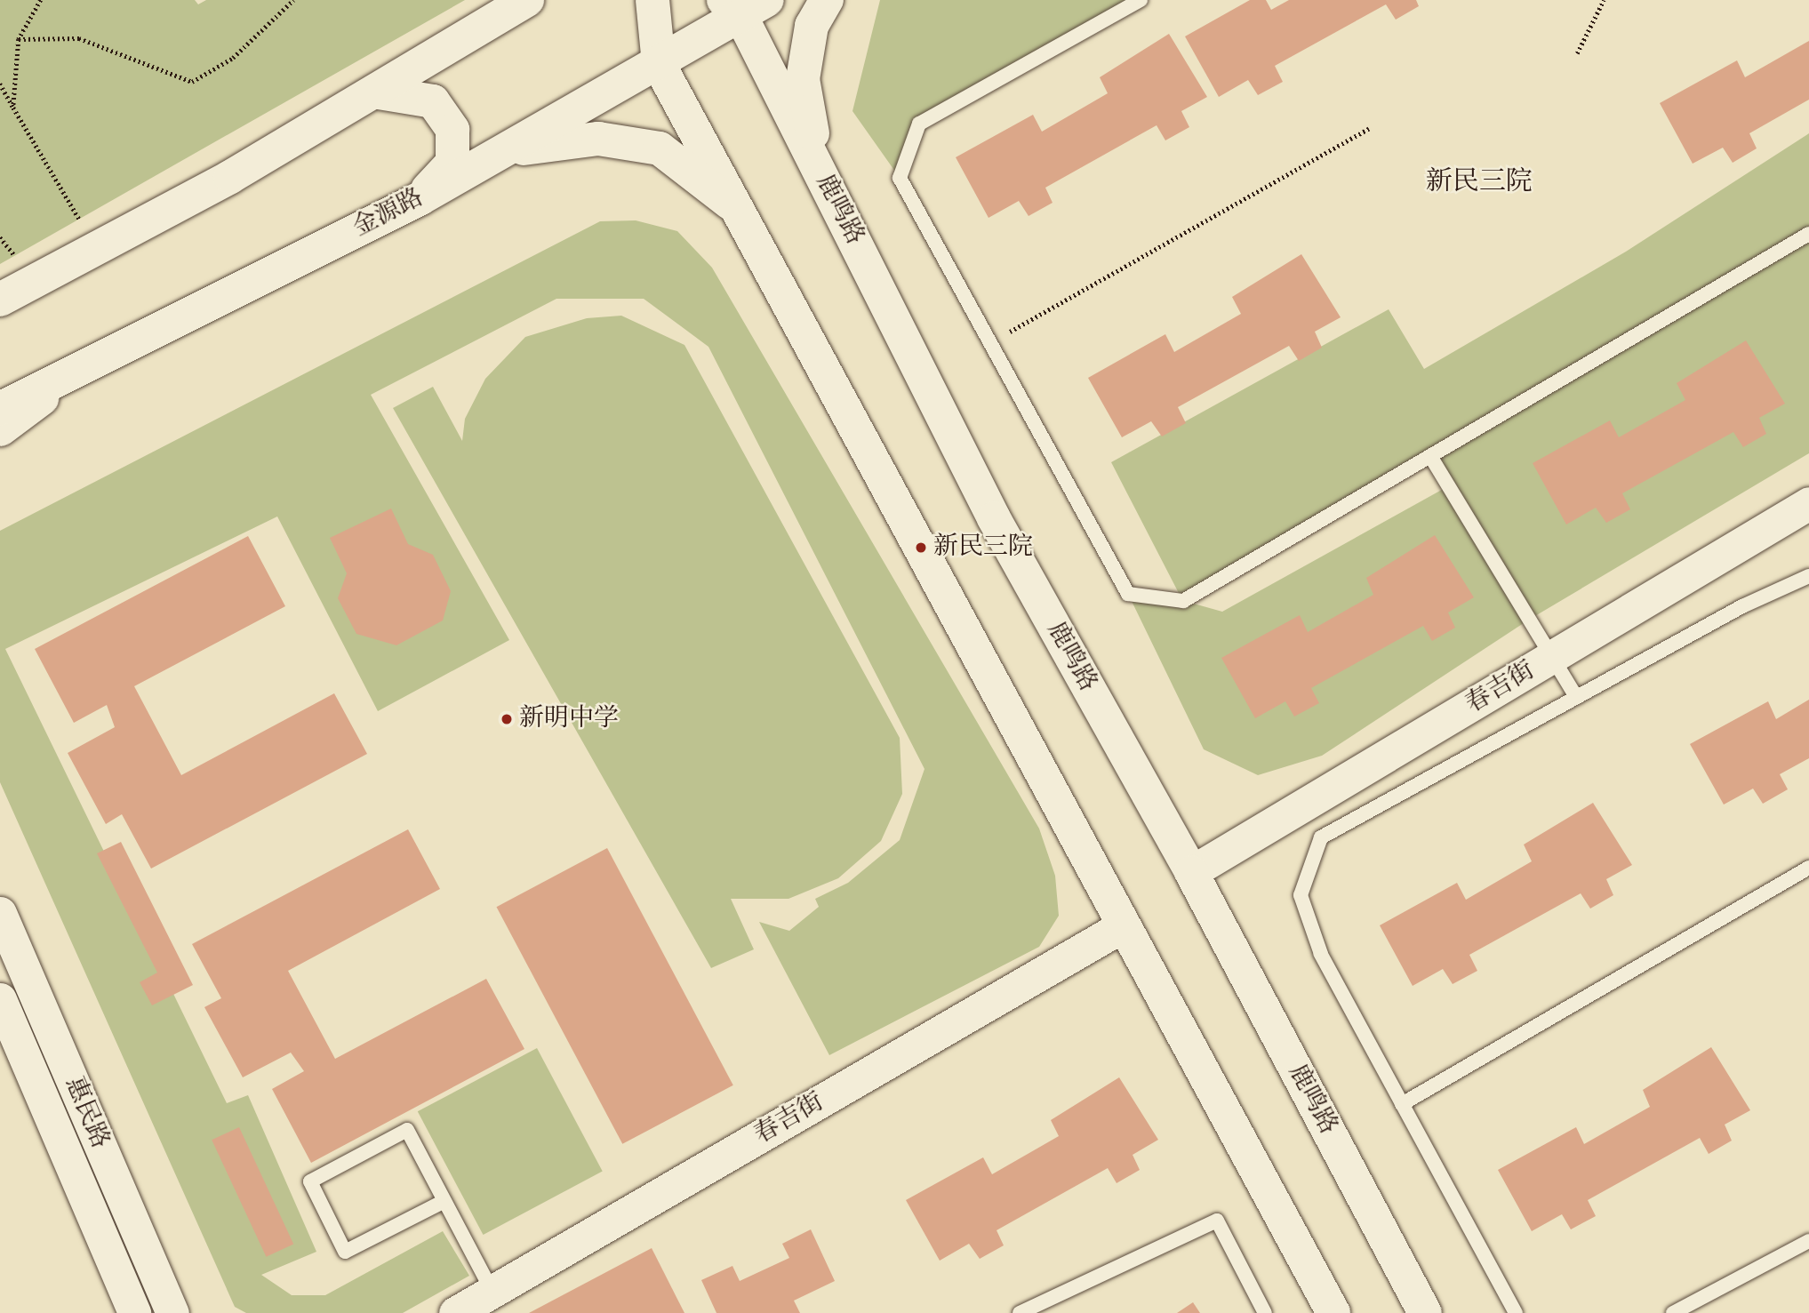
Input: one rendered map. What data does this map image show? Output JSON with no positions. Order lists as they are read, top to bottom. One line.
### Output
{"streets":{"main road":["鹿鸣路","金源路"],"street":["春吉街","惠民路"]},"crossings":[["鹿鸣路","金源路"],["鹿鸣路","春吉街"]],"districts":["新民三院"],"places":["新民三院","新明中学"]}
